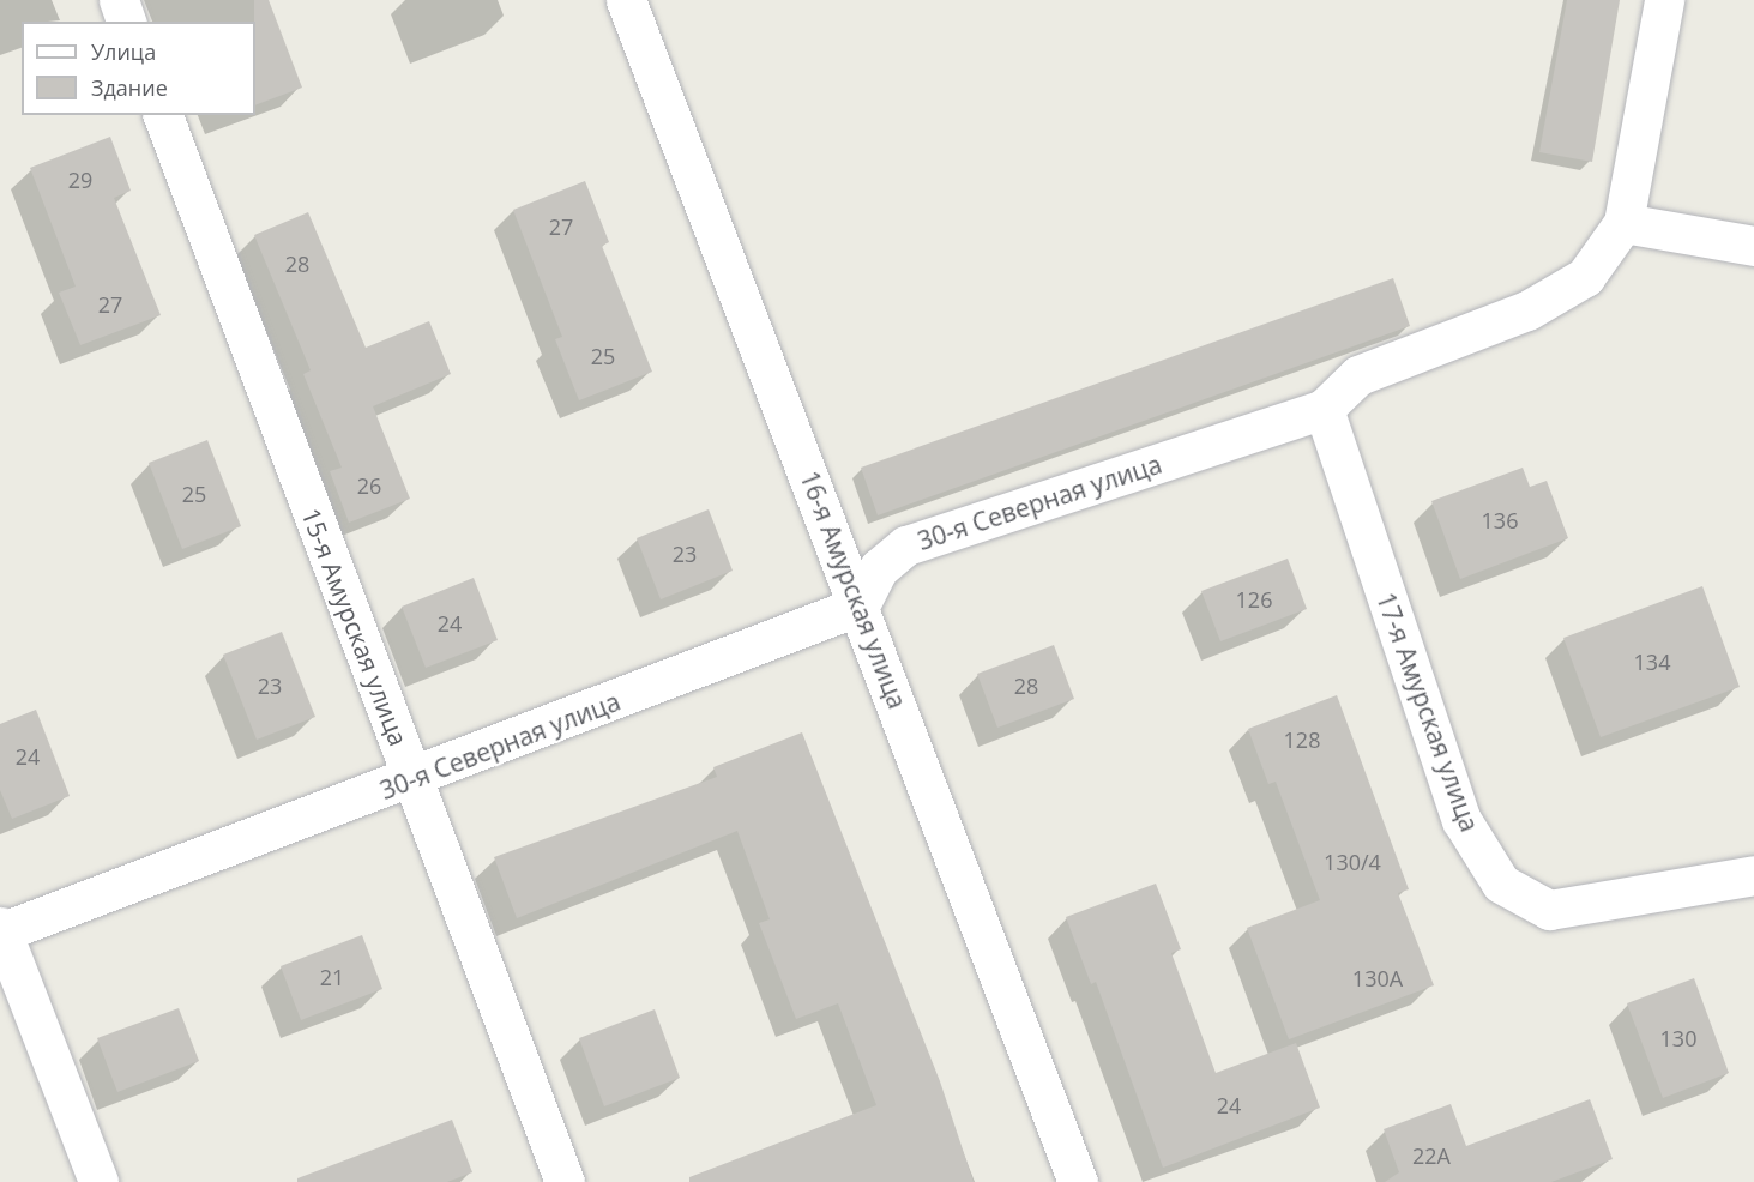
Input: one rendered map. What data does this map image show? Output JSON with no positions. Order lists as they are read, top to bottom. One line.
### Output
{"streets":{"street":["30-я Северная улица","16-я Амурская улица","15-я Амурская улица","17-я Амурская улица"]},"crossings":[["30-я Северная улица","16-я Амурская улица"],["30-я Северная улица","15-я Амурская улица"],["30-я Северная улица","17-я Амурская улица"]],"house_numbers":["29","27","28","27","25","26","25","136","23","126","24","134","23","28","128","24","130/4","21","130А","130","24","22А"],"legend":["Улица","Здание"]}
